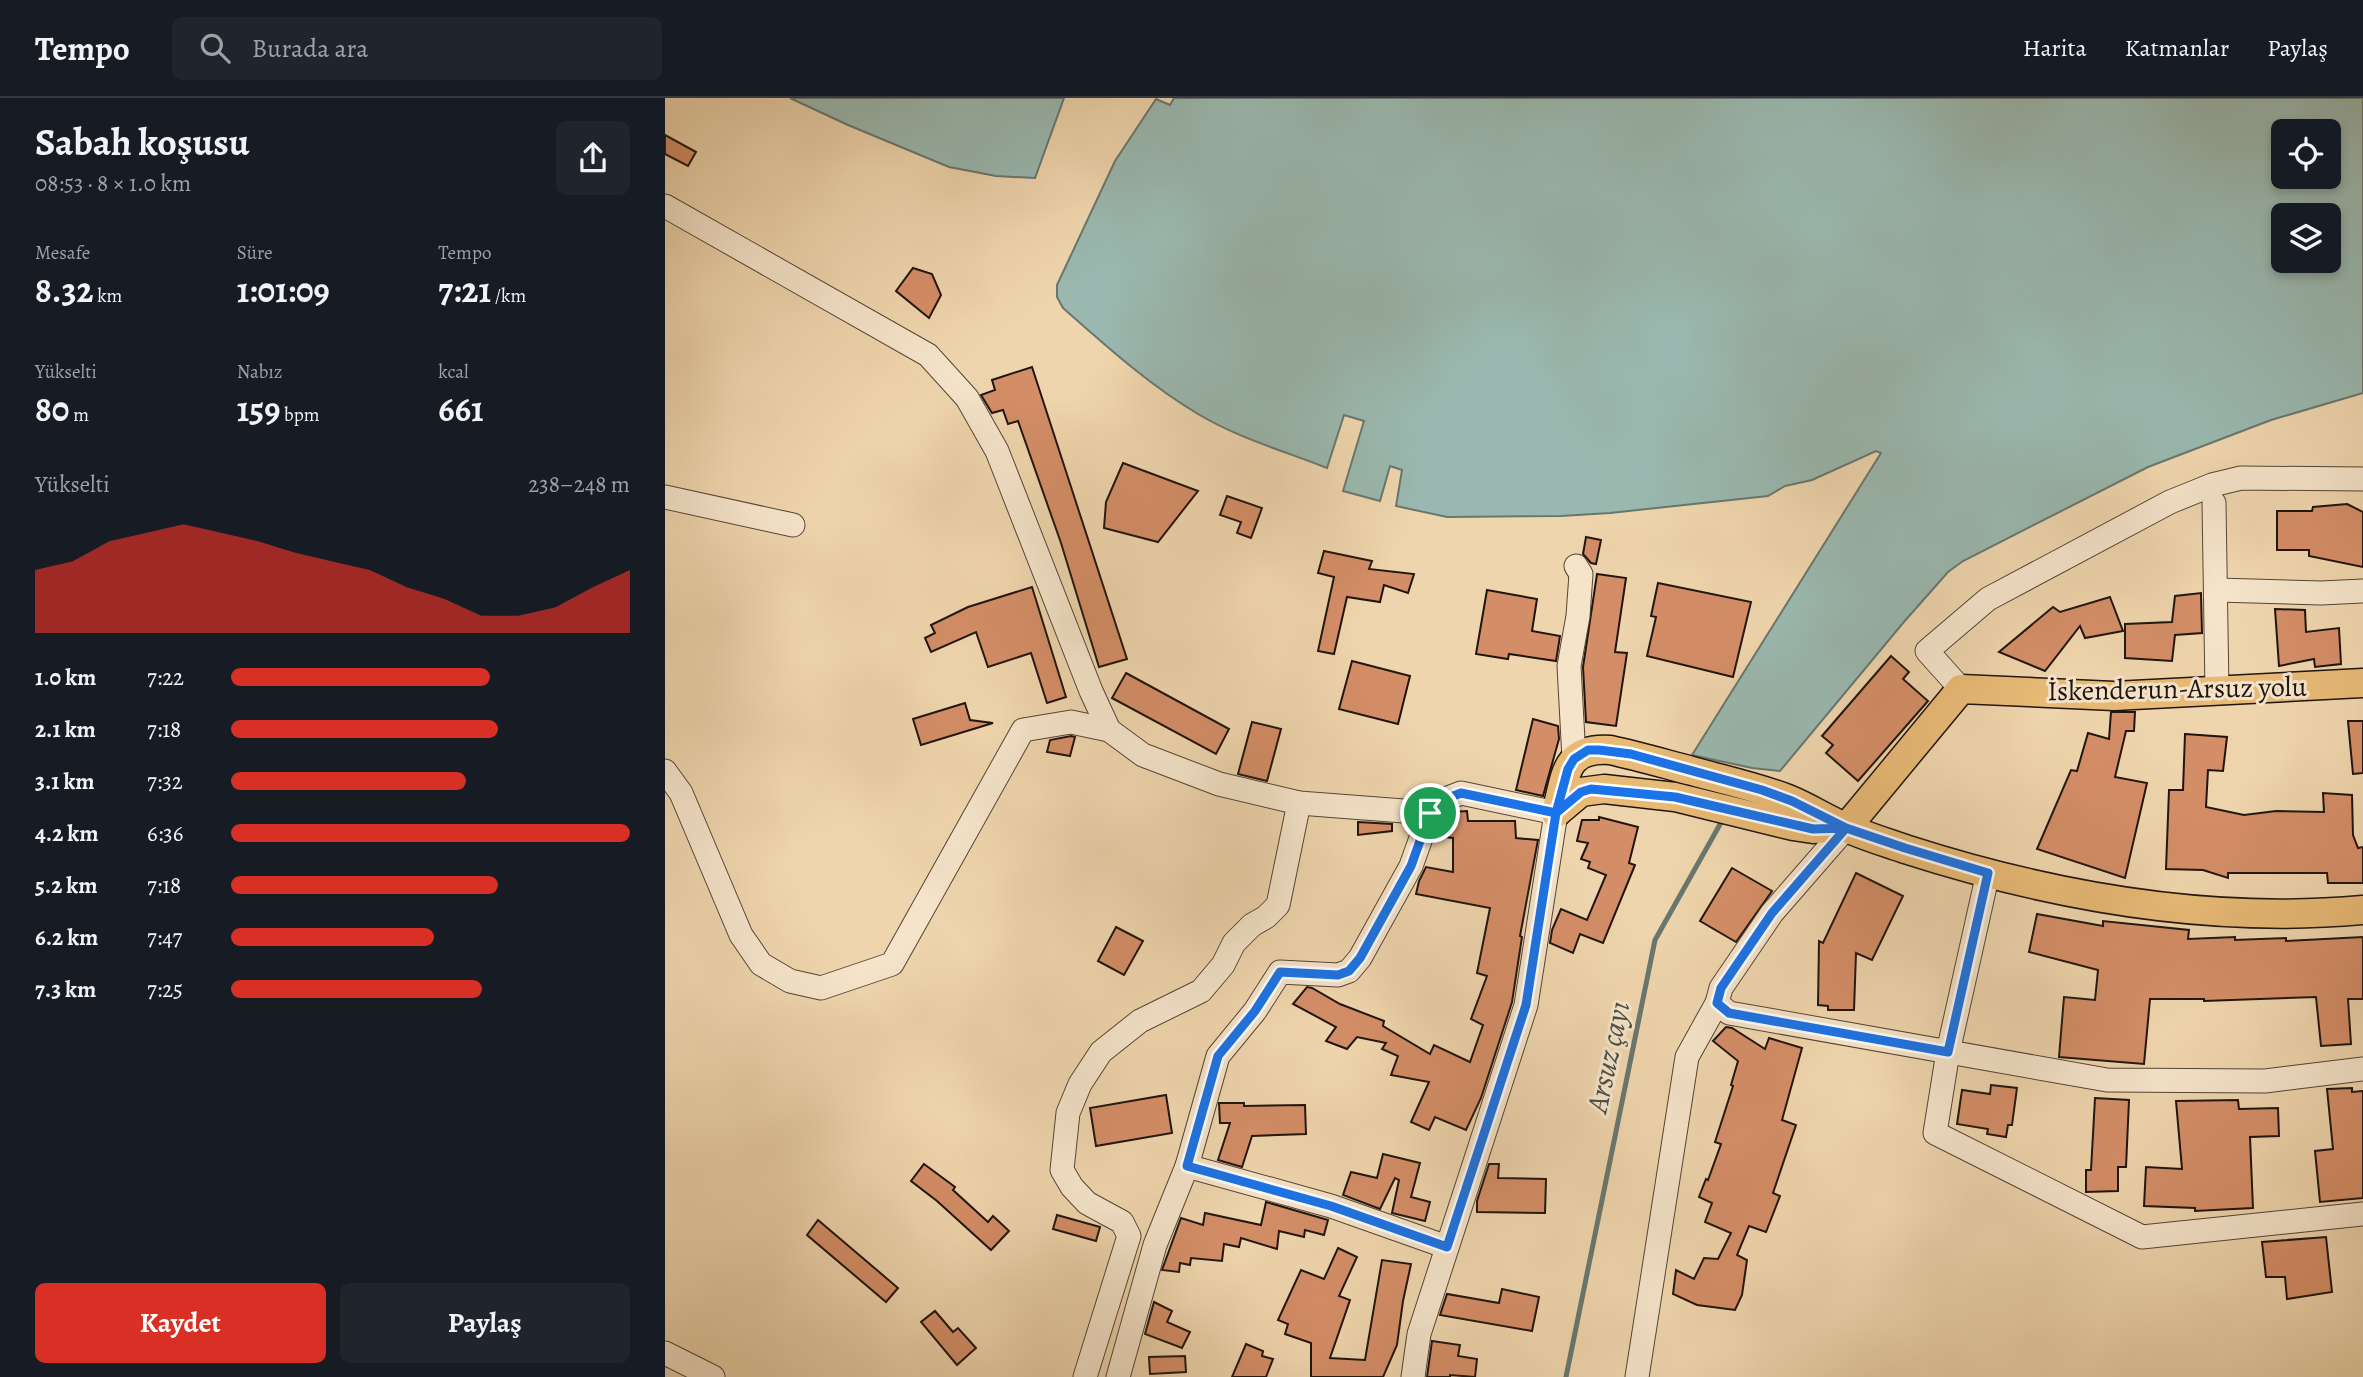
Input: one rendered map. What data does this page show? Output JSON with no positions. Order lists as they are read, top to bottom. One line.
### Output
{"streets":{"main road":["İskenderun-Arsuz yolu"]},"water":["Arsuz çayı"],"page":{"header":"Tempo","search":"Burada ara","nav":["Harita","Katmanlar","Paylaş"],"heading":["Sabah koşusu","08:53 · 8 × 1.0 km"],"stats":[["Mesafe","8.32 km"],["Süre","1:01:09"],["Tempo","7:21 /km"],["Yükselti","80 m"],["Nabız","159 bpm"],["kcal","661"]],"chart":["Yükselti","238–248 m"],"list":[{"name":"1.0 km","note":"7:22"},{"name":"2.1 km","note":"7:18"},{"name":"3.1 km","note":"7:32"},{"name":"4.2 km","note":"6:36"},{"name":"5.2 km","note":"7:18"},{"name":"6.2 km","note":"7:47"},{"name":"7.3 km","note":"7:25"}],"buttons":["Kaydet","Paylaş"]}}
